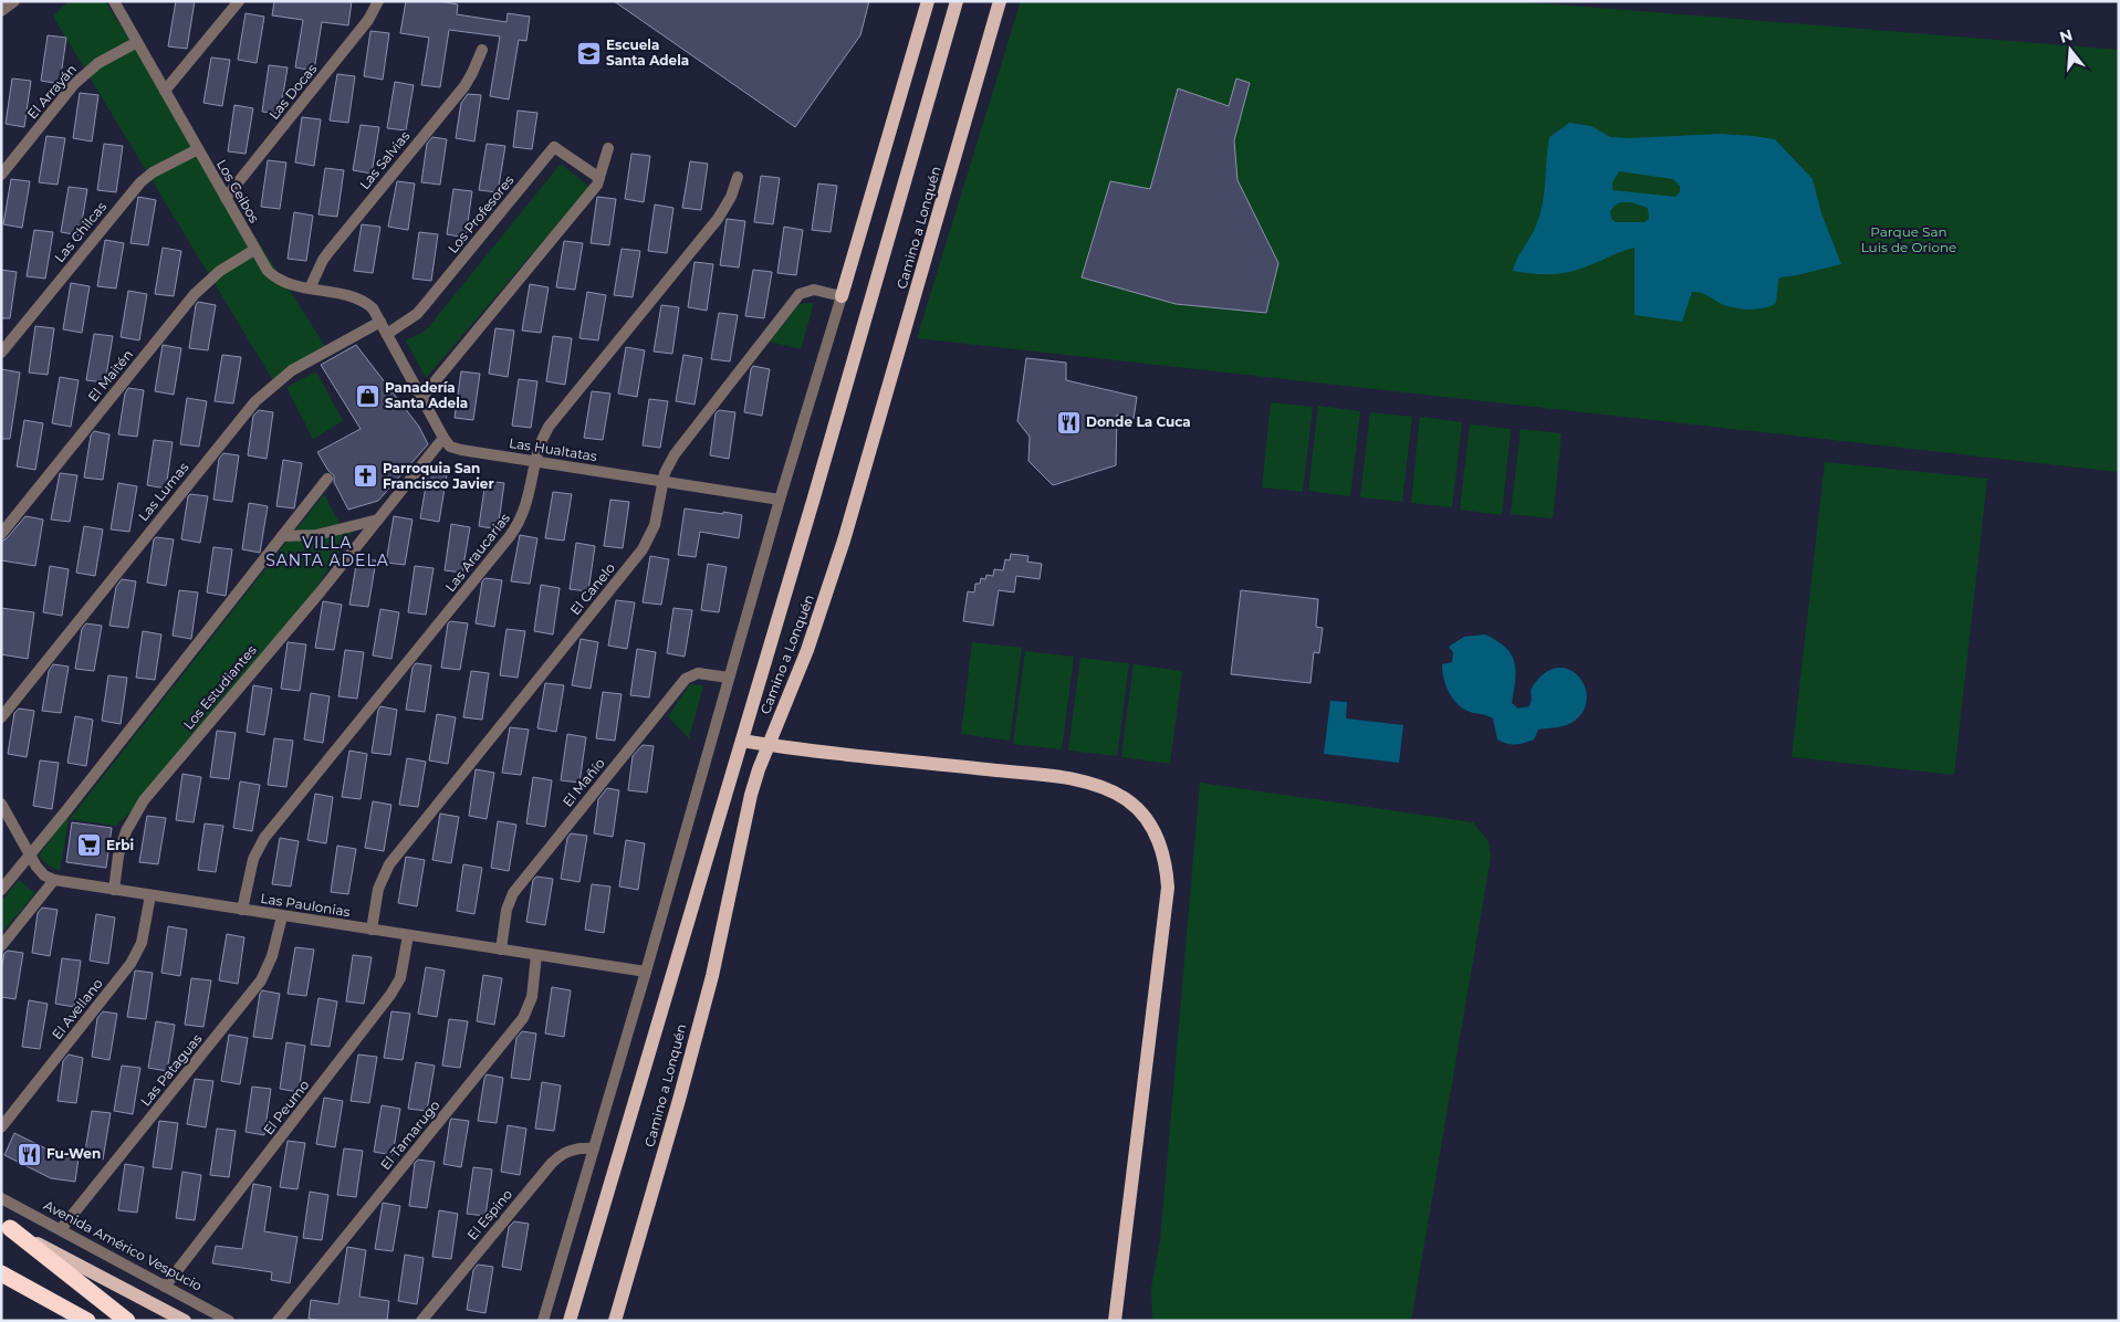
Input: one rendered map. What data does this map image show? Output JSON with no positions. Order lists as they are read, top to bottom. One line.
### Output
{"streets":{"main road":["Camino a Lonquén"],"street":["El Arrayán","Las Docas","Las Salvias","Los Ceibos","Los Profesores","Las Chilcas","El Maitén","Las Hualtatas","Las Lumas","Las Araucarias","El Canelo","Los Estudiantes","El Mañío","Las Paulonias","El Avellano","Las Pataguas","El Peumo","El Tamarugo","El Espino","Avenida Américo Vespucio"]},"crossings":[["El Arrayán","Los Ceibos"],["Las Docas","Los Ceibos"],["Las Salvias","Los Ceibos"],["Los Ceibos","Los Profesores"],["Los Ceibos","Las Chilcas"],["Los Ceibos","El Maitén"],["Los Ceibos","Las Lumas"],["Las Hualtatas","Las Araucarias"],["Las Hualtatas","El Canelo"],["Las Hualtatas","Los Estudiantes"],["Las Araucarias","Las Paulonias"],["El Canelo","Las Paulonias"],["Los Estudiantes","Las Paulonias"],["El Mañío","Las Paulonias"],["Las Paulonias","El Avellano"],["Las Paulonias","Las Pataguas"],["Las Paulonias","El Peumo"],["Las Paulonias","El Tamarugo"],["Las Pataguas","Avenida Américo Vespucio"],["El Peumo","Avenida Américo Vespucio"]],"districts":["VILLA SANTA ADELA"],"parks":["Parque San Luis de Orione"],"places":{"school or university":["Escuela Santa Adela"],"shop":["Panadería Santa Adela"],"restaurant":["Donde La Cuca","Fu-Wen"],"church":["Parroquia San Francisco Javier"],"supermarket":["Erbi"]},"north":"top"}
